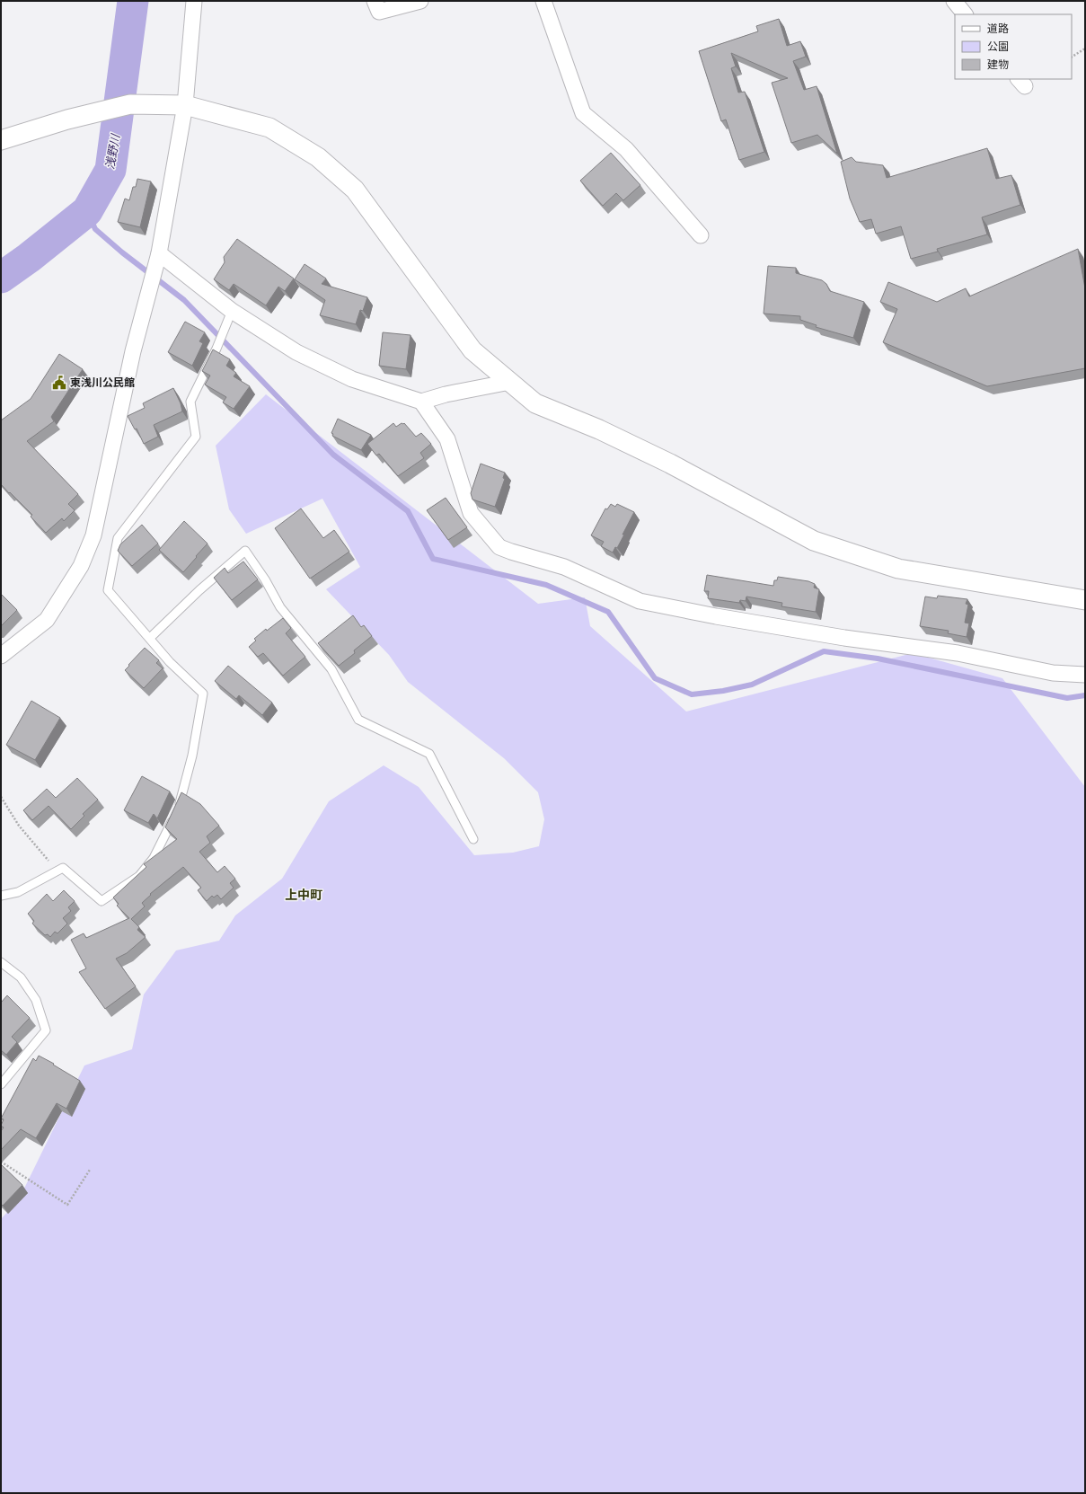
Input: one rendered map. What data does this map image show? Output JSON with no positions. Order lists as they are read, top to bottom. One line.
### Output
{"districts":["上中町"],"water":["浅野川"],"places":{"public building":["東浅川公民館"]},"legend":["道路","公園","建物"]}
